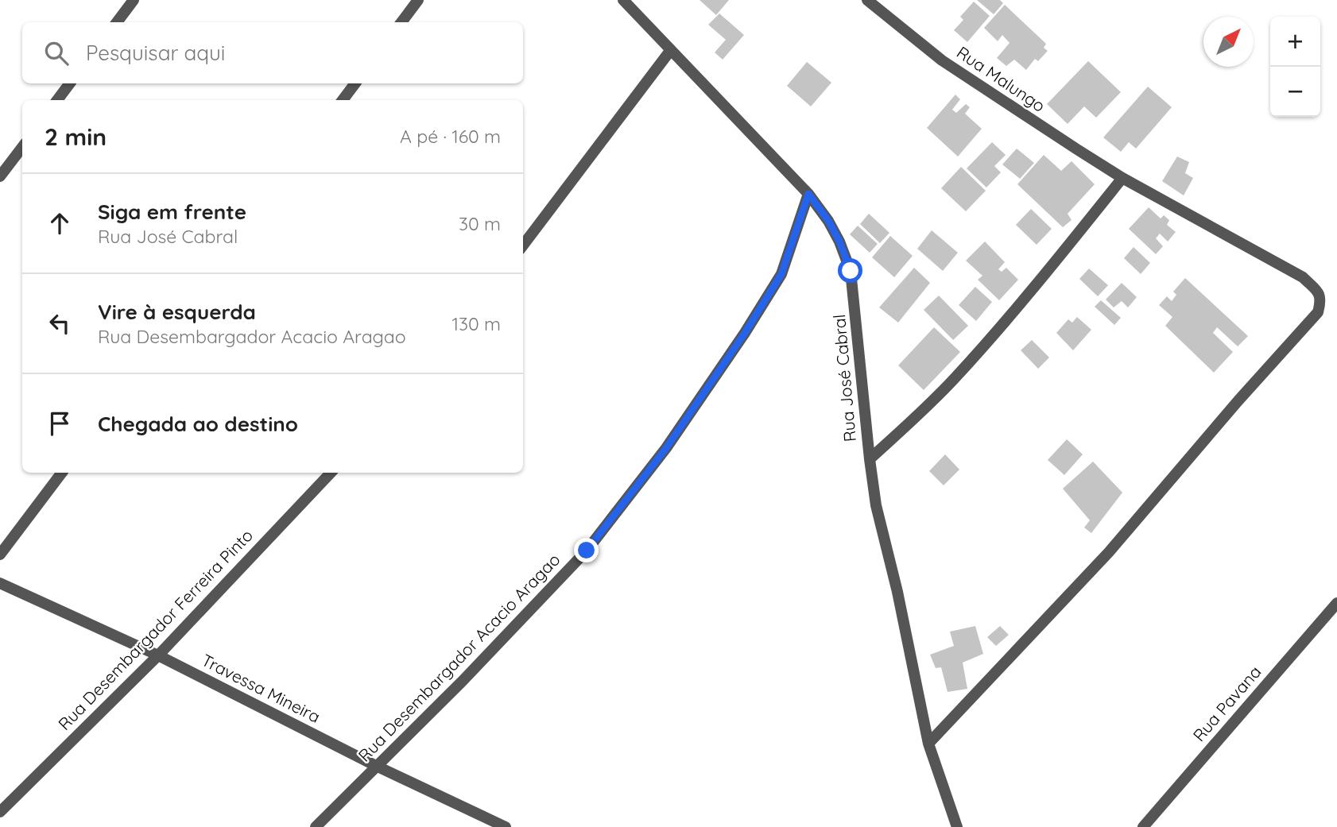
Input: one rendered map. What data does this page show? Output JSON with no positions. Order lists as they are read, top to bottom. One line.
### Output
{"streets":{"street":["Rua Malungo","Rua José Cabral","Rua Desembargador Ferreira Pinto","Rua Desembargador Acacio Aragao","Travessa Mineira","Rua Pavana"]},"crossings":[["Rua Malungo","Rua José Cabral"],["Rua José Cabral","Rua Desembargador Acacio Aragao"],["Rua Desembargador Ferreira Pinto","Travessa Mineira"],["Rua Desembargador Acacio Aragao","Travessa Mineira"]],"north":"top right","page":{"map_buttons":["+","−"],"search":"Pesquisar aqui","heading":["2 min","A pé · 160 m"],"list":[["Siga em frente","Rua José Cabral","30 m"],["Vire à esquerda","Rua Desembargador Acacio Aragao","130 m"],"Chegada ao destino"]}}
